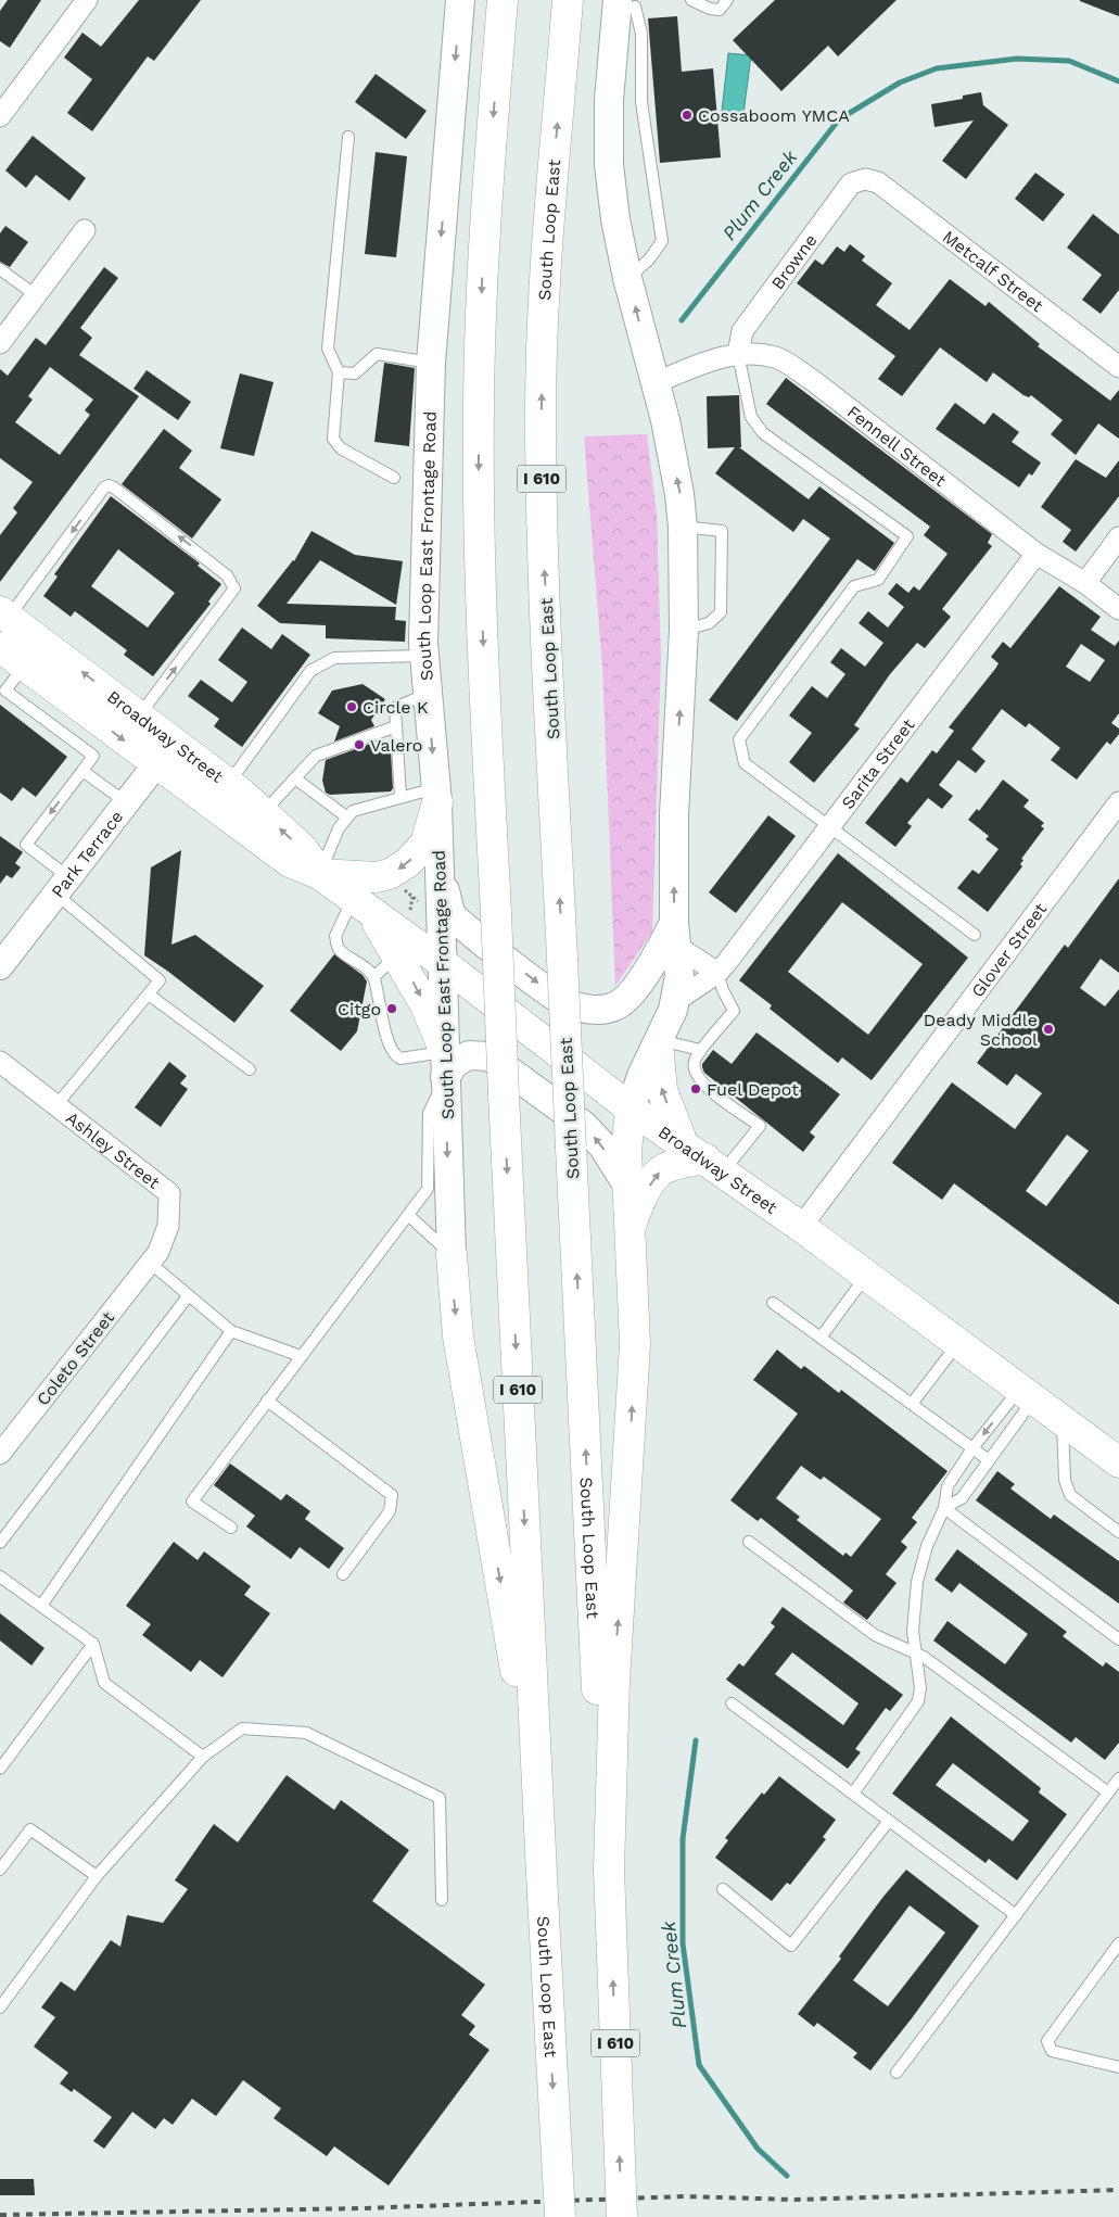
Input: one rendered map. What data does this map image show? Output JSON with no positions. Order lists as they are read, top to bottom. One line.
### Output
{"streets":{"main road":["South Loop East","I 610","South Loop East Frontage Road","Broadway Street"],"street":["Browne","Metcalf Street","Fennell Street","Sarita Street","Park Terrace","Glover Street","Ashley Street","Coleto Street"]},"crossings":[["South Loop East","I 610"],["Browne","Metcalf Street"],["Browne","Fennell Street"],["Fennell Street","Sarita Street"],["South Loop East Frontage Road","Broadway Street"],["Broadway Street","Park Terrace"],["Broadway Street","Glover Street"],["Ashley Street","Coleto Street"]],"water":["Plum Creek"],"places":["Cossaboom YMCA","Circle K","Valero","Citgo","Deady Middle School","Fuel Depot"]}
